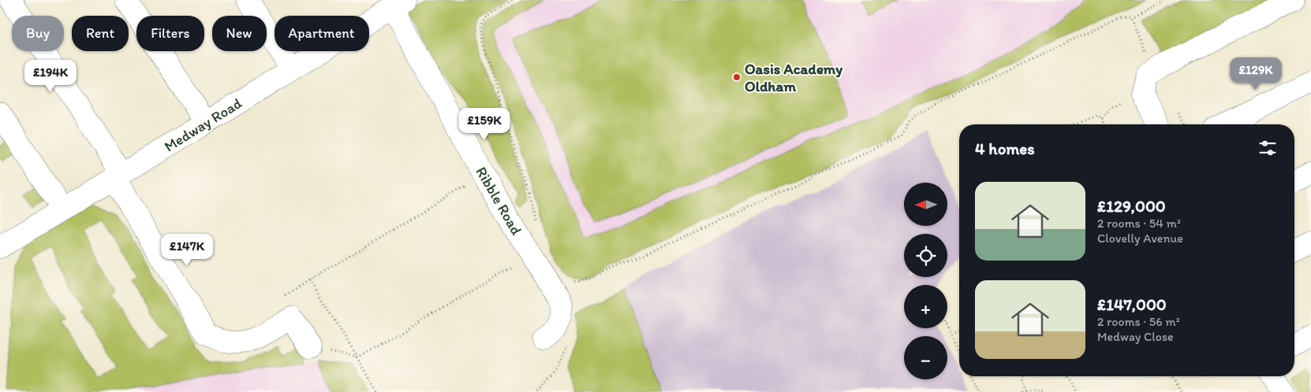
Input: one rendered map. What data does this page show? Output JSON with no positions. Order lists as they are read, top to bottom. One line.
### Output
{"streets":{"street":["Medway Road","Ribble Road"]},"crossings":[["Medway Road","Ribble Road"]],"places":["Oasis Academy Oldham"],"north":"left","page":{"chip":["Buy","Rent","Filters","New","Apartment"],"price":["£129K","£194K","£159K","£147K"],"heading":"4 homes","list":[{"name":"£129,000","note":"2 rooms · 54 m² · Clovelly Avenue"},{"name":"£147,000","note":"2 rooms · 56 m² · Medway Close"}],"map_buttons":["+","−"]}}
